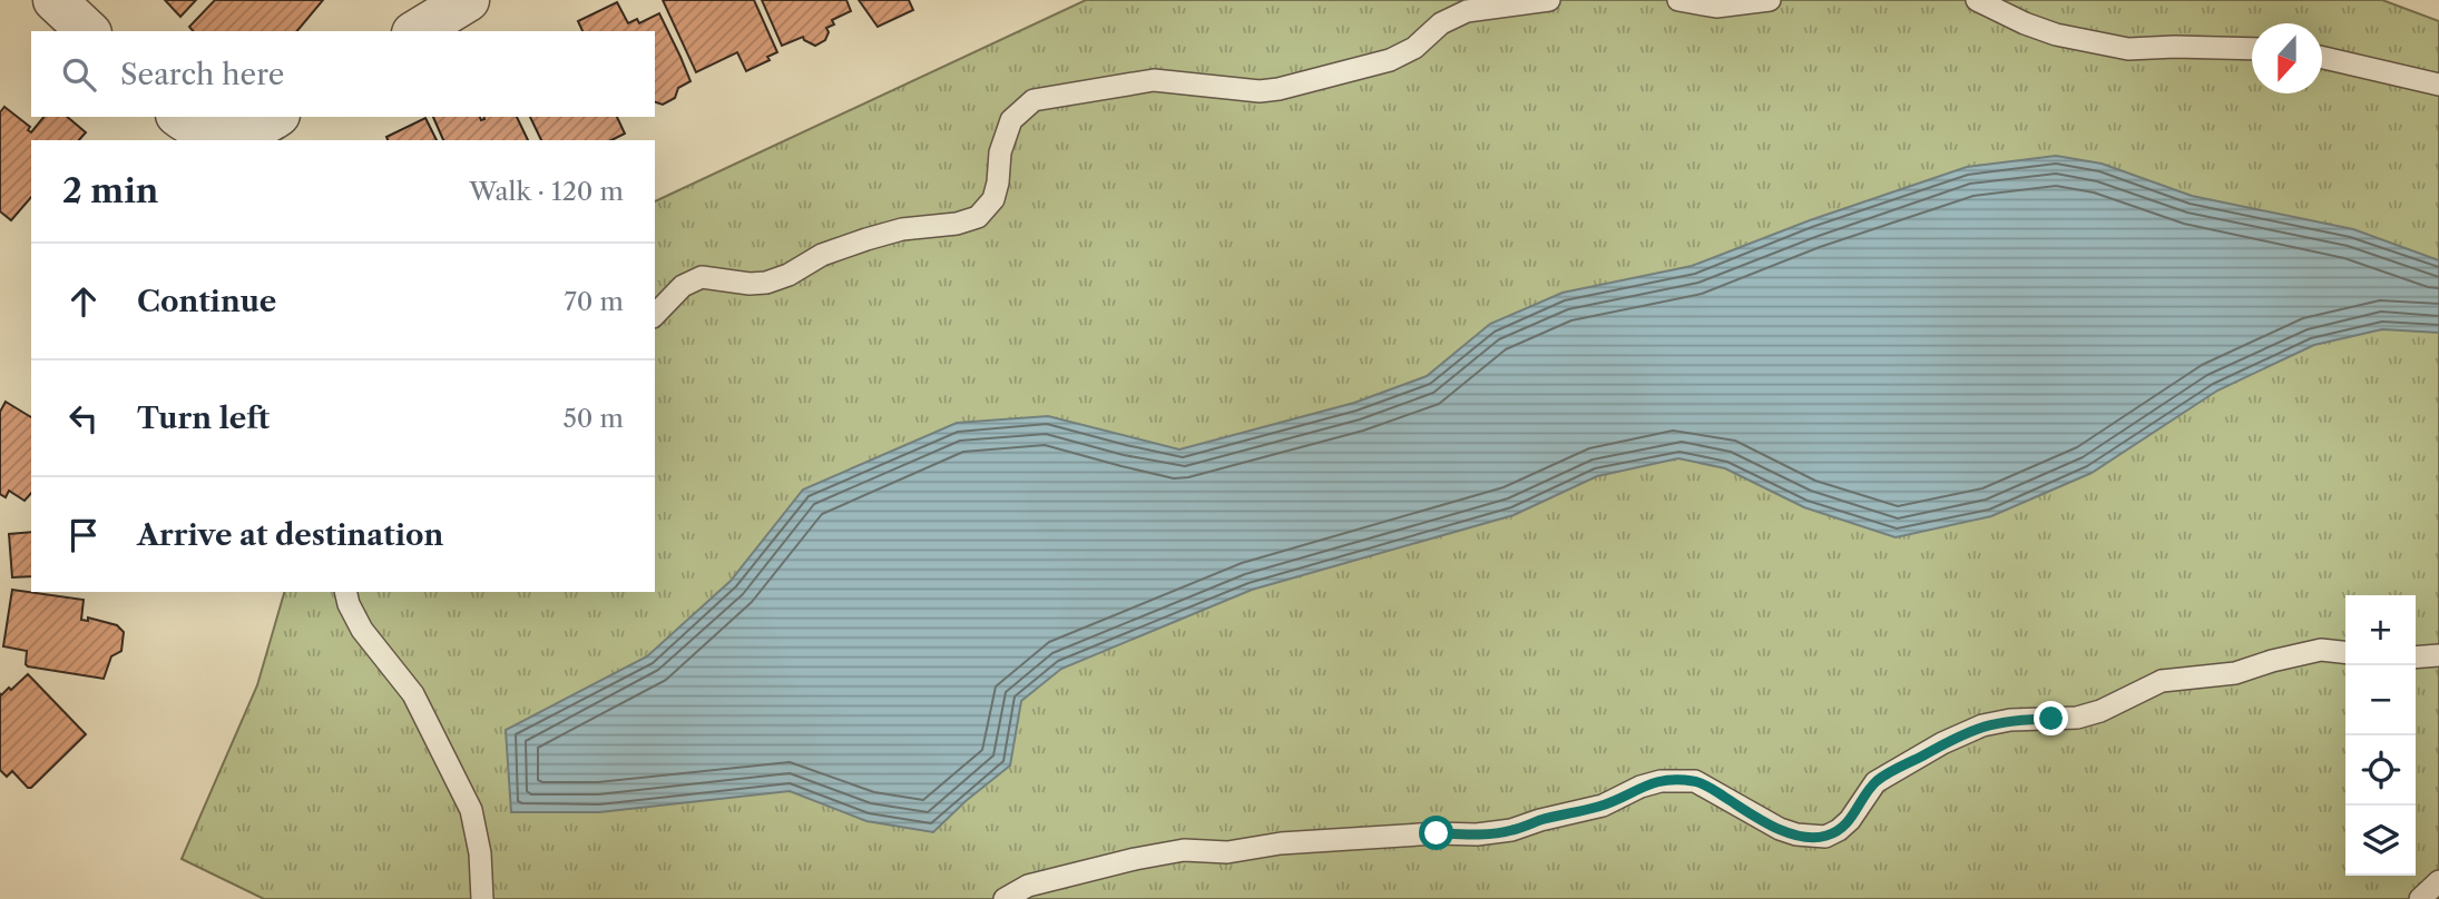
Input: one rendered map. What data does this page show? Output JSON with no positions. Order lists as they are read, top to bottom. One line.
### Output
{"north":"bottom","page":{"search":"Search here","heading":["2 min","Walk · 120 m"],"list":[["Continue","70 m"],["Turn left","50 m"],"Arrive at destination"],"map_buttons":["+","−"]}}
